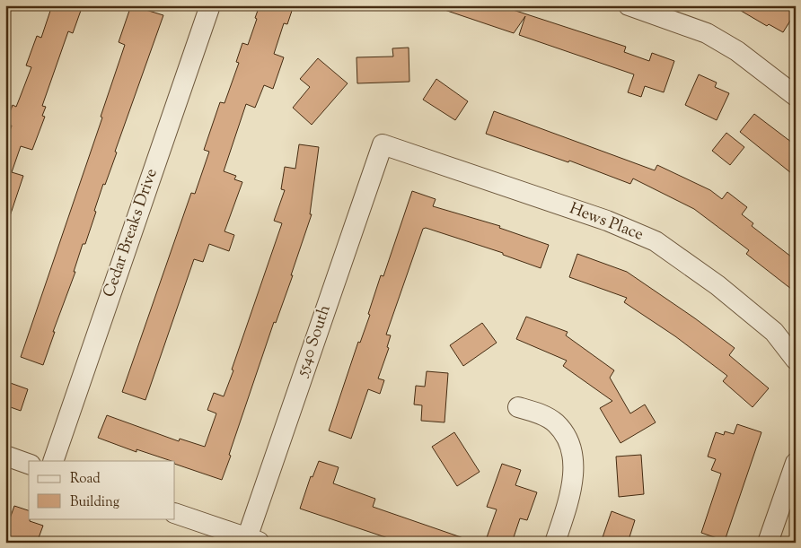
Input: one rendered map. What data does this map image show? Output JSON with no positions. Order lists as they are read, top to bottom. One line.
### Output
{"streets":{"street":["Hews Place","Cedar Breaks Drive","5540 South"]},"crossings":[["Hews Place","5540 South"]],"legend":["Road","Building"]}
